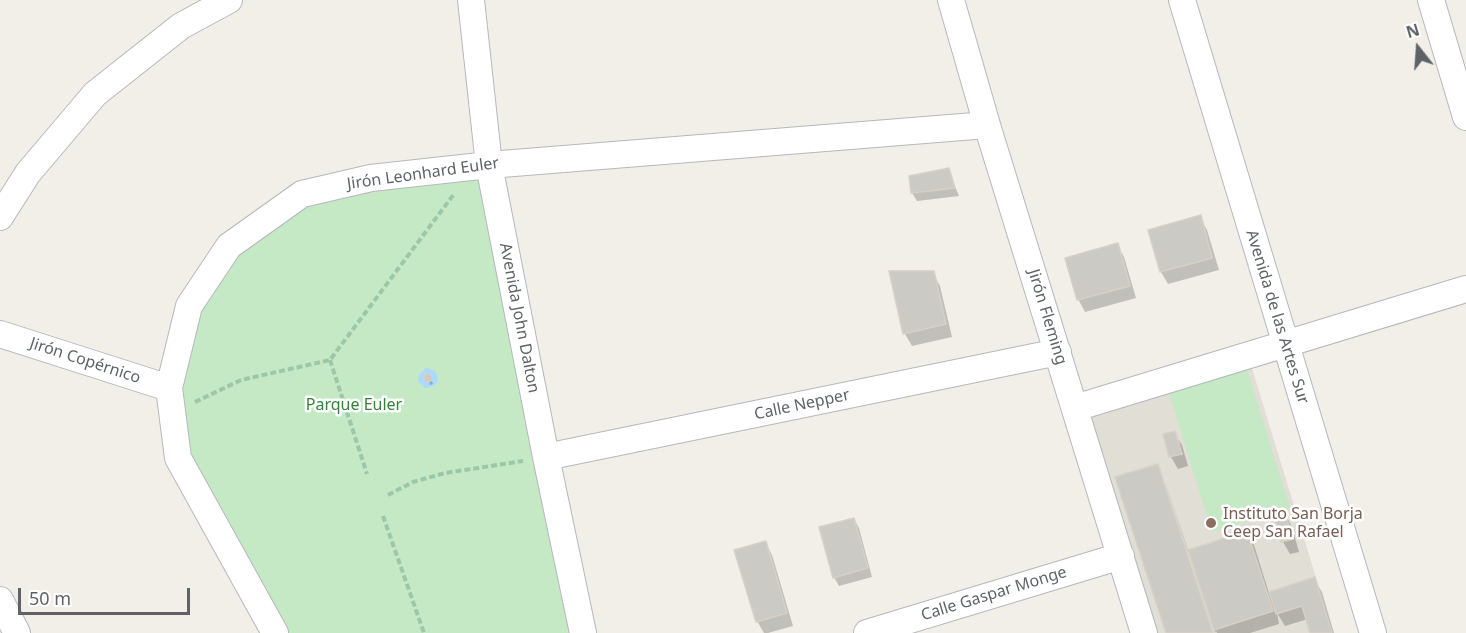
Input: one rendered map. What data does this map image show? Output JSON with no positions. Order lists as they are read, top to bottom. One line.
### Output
{"streets":{"street":["Jirón Leonhard Euler","Jirón Fleming","Avenida de las Artes Sur","Avenida John Dalton","Jirón Copérnico","Calle Nepper","Calle Gaspar Monge"]},"crossings":[["Jirón Leonhard Euler","Jirón Fleming"],["Jirón Leonhard Euler","Avenida John Dalton"],["Jirón Leonhard Euler","Jirón Copérnico"],["Jirón Fleming","Calle Nepper"],["Jirón Fleming","Calle Gaspar Monge"],["Avenida John Dalton","Calle Nepper"]],"parks":["Parque Euler"],"places":["Instituto San Borja Ceep San Rafael"],"scale_bar":"50 m","north":"top"}
